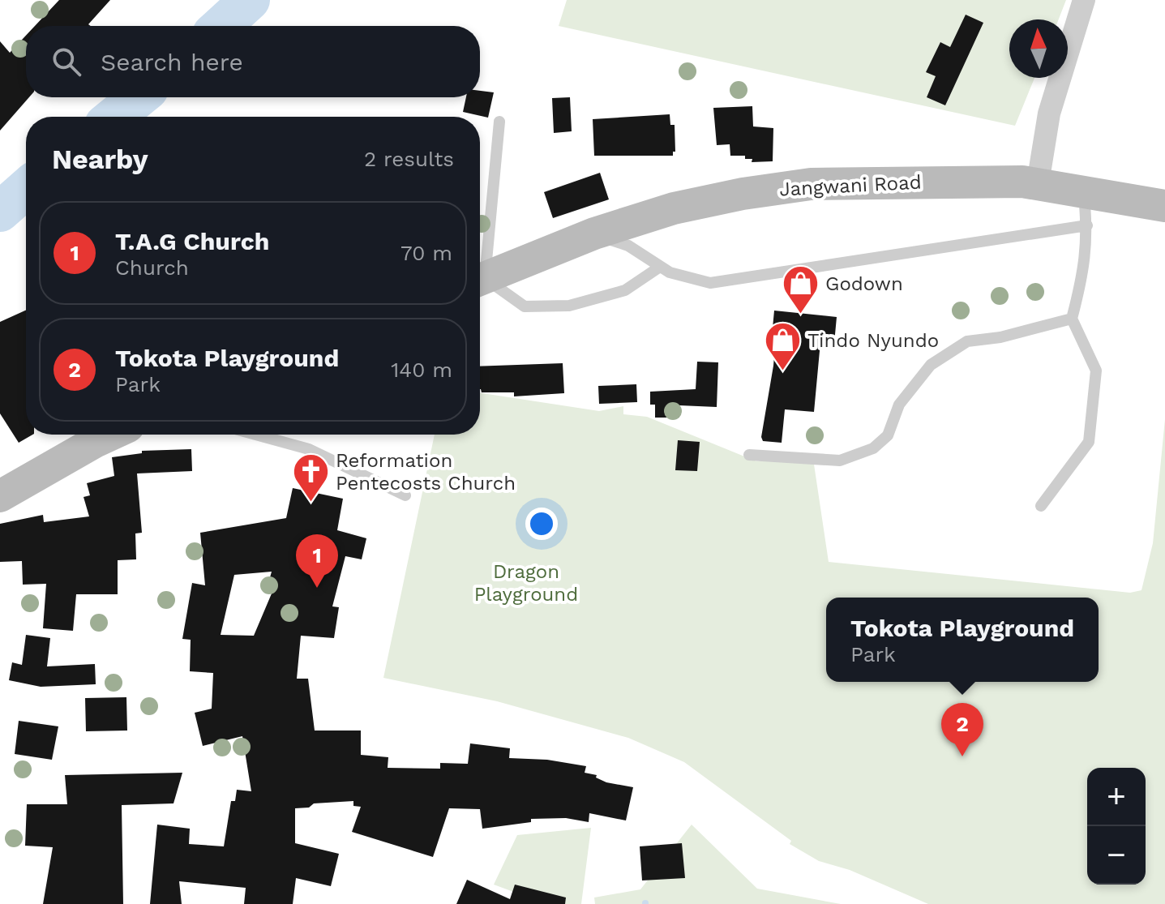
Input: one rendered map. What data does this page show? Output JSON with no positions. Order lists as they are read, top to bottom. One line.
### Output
{"streets":{"street":["Jangwani Road"]},"parks":["Dragon Playground"],"places":{"shop":["Godown","Tindo Nyundo"],"church":["Reformation Pentecosts Church"]},"north":"top","page":{"search":"Search here","heading":["Nearby","2 results"],"list":[{"mark":"1","name":"T.A.G Church","note":"Church","value":"70 m"},{"mark":"2","name":"Tokota Playground","note":"Park","value":"140 m"}],"pins":["1","2"],"popup":["Tokota Playground","Park"],"map_buttons":["+","−"]}}
